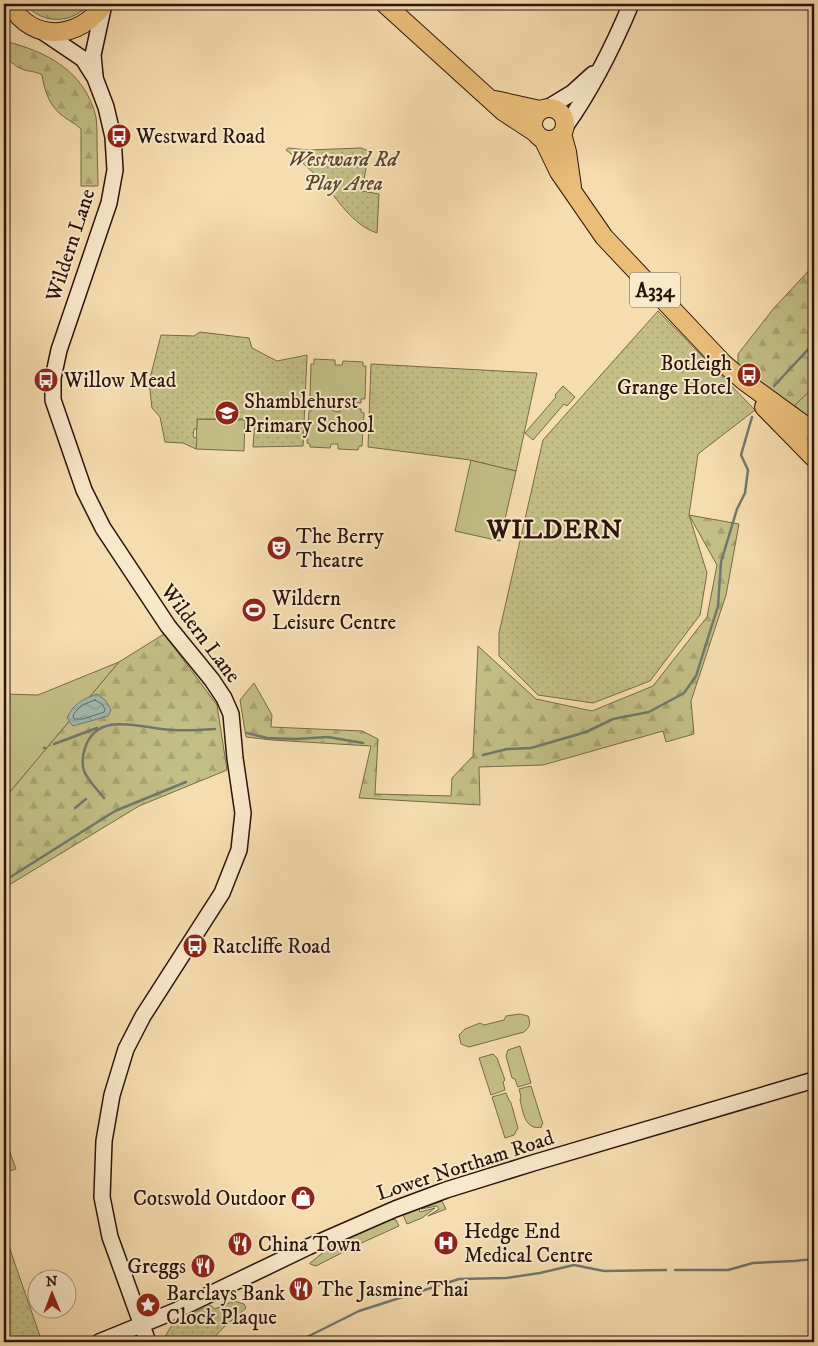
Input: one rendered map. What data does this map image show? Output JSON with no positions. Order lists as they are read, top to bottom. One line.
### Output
{"streets":{"main road":["A334"],"street":["Wildern Lane","Lower Northam Road"]},"crossings":[["Wildern Lane","Lower Northam Road"]],"districts":["WILDERN"],"parks":["Westward Rd Play Area"],"places":{"bus stop":["Westward Road","Botleigh Grange Hotel","Willow Mead","Ratcliffe Road"],"school or university":["Shamblehurst Primary School"],"theatre":["The Berry Theatre"],"sports":["Wildern Leisure Centre"],"shop":["Cotswold Outdoor"],"hospital":["Hedge End Medical Centre"],"restaurant":["China Town","Greggs","The Jasmine Thai"],"place":["Barclays Bank Clock Plaque"]},"north":"top"}
